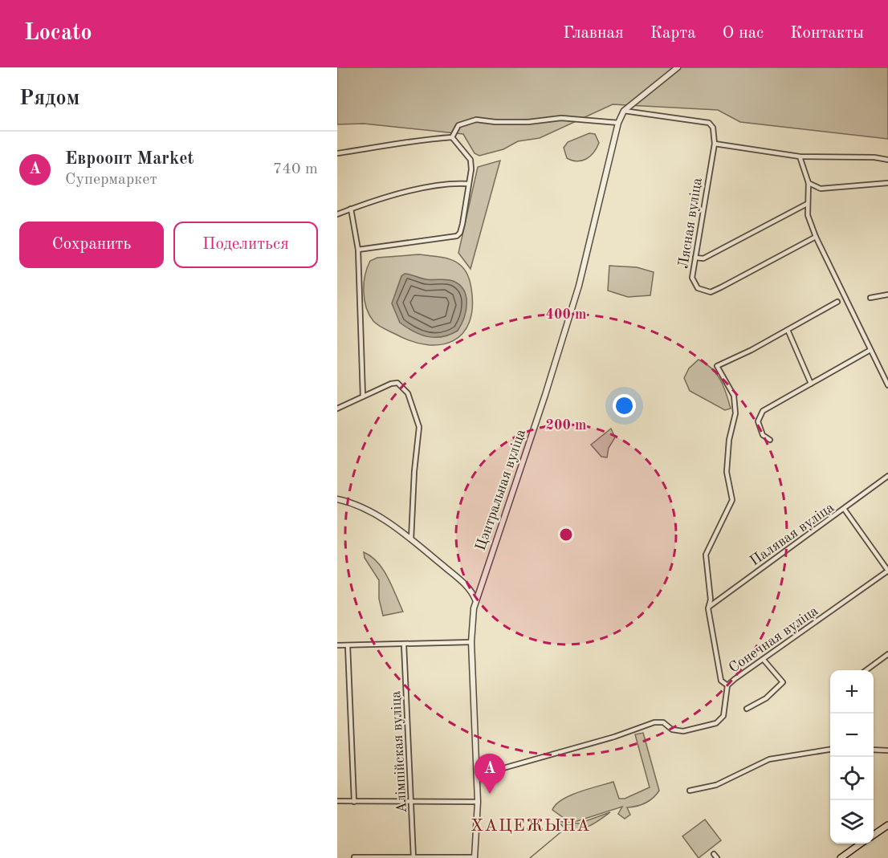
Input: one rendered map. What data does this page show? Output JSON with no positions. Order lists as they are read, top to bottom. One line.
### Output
{"streets":{"street":["Лясная вуліца","Цэнтральная вуліца","Палявая вуліца","Сонечная вуліца","Алімпійская вуліца"]},"crossings":[["Лясная вуліца","Цэнтральная вуліца"],["Цэнтральная вуліца","Сонечная вуліца"]],"districts":["ХАЦЕЖЫНА"],"page":{"header":"Locato","nav":["Главная","Карта","О нас","Контакты"],"heading":"Рядом","list":[{"mark":"A","name":"Евроопт Market","note":"Супермаркет","value":"740 m"}],"buttons":["Сохранить","Поделиться"],"map_buttons":["+","−"],"pins":"A"},"rings":["400 m","200 m"]}
